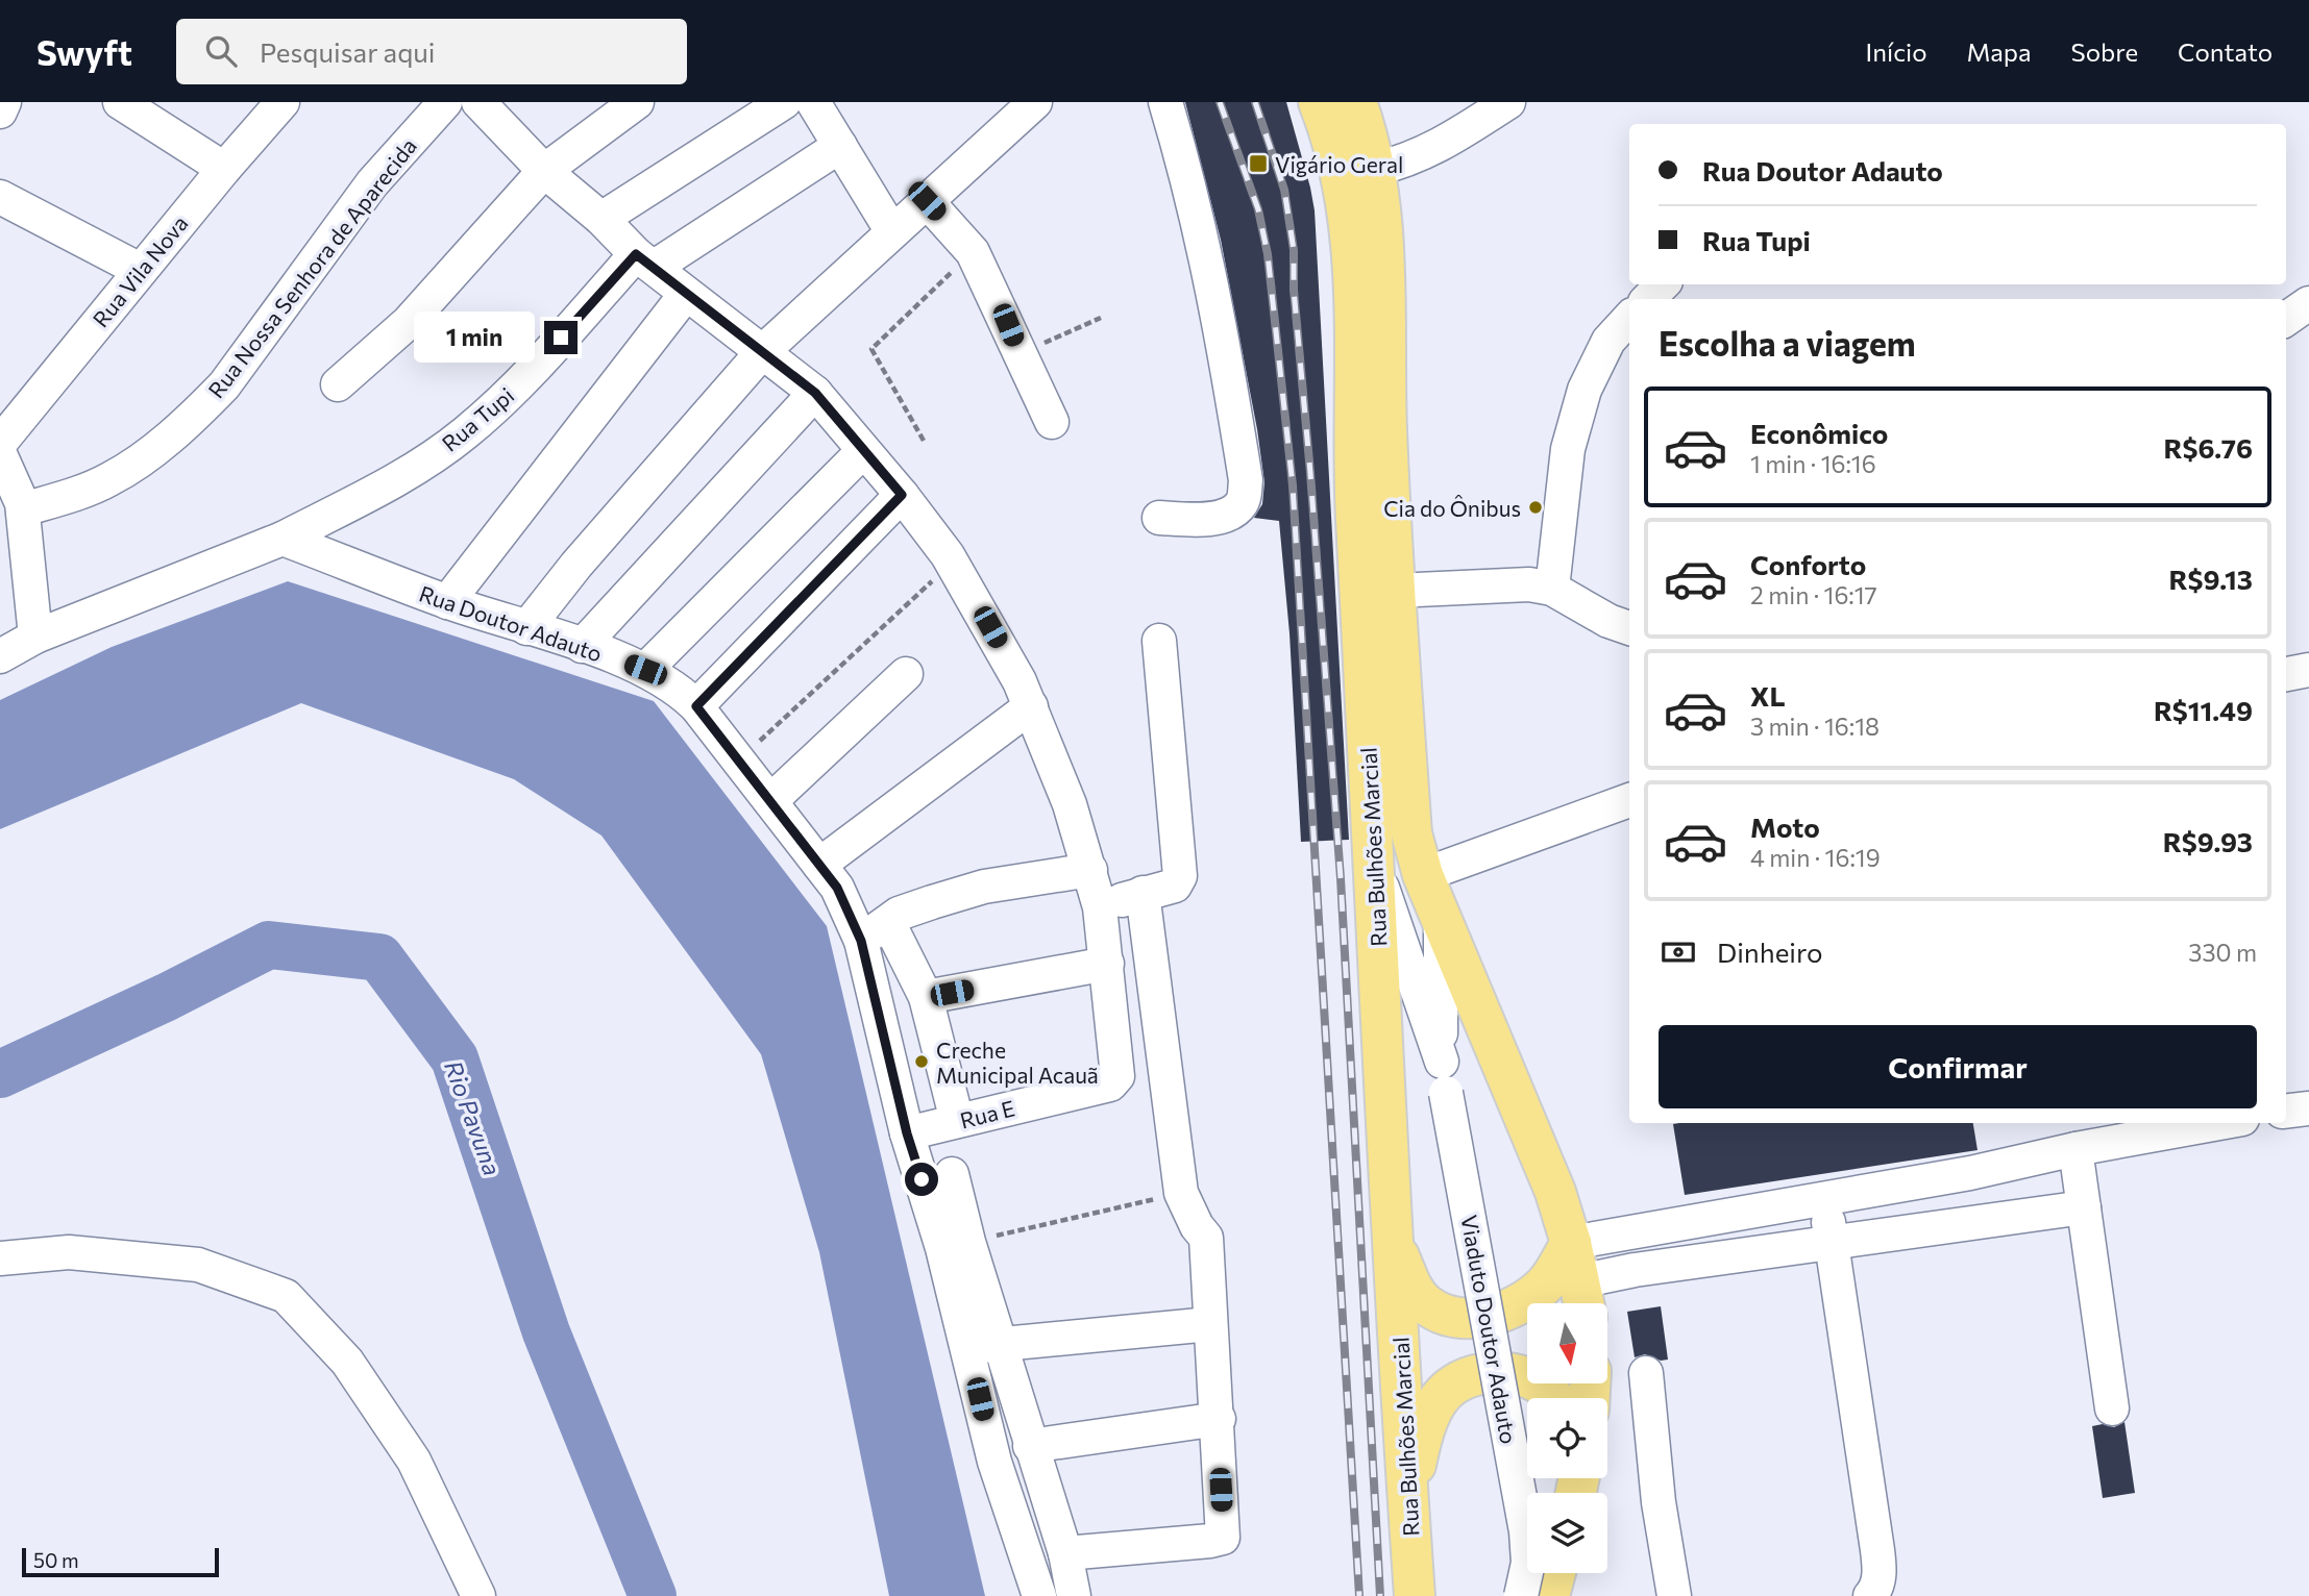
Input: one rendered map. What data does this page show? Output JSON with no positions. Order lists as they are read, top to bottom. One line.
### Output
{"streets":{"main road":["Rua Bulhões Marcial"],"street":["Rua Nossa Senhora de Aparecida","Rua Vila Nova","Rua Tupi","Rua Doutor Adauto","Rua E","Viaduto Doutor Adauto"]},"crossings":[["Rua Tupi","Rua Doutor Adauto"],["Rua Doutor Adauto","Rua E"],["Rua Bulhões Marcial","Viaduto Doutor Adauto"]],"water":["Rio Pavuna"],"places":{"transit":["Vigário Geral"],"other":["Cia do Ônibus","Creche Municipal Acauã"]},"scale_bar":"50 m","north":"bottom","page":{"header":"Swyft","search":"Pesquisar aqui","nav":["Início","Mapa","Sobre","Contato"],"banner":["Rua Doutor Adauto","Rua Tupi"],"heading":"Escolha a viagem","bubble":"1 min","list":[{"name":"Econômico","note":"1 min · 16:16","value":"R$6.76"},{"name":"Conforto","note":"2 min · 16:17","value":"R$9.13"},{"name":"XL","note":"3 min · 16:18","value":"R$11.49"},{"name":"Moto","note":"4 min · 16:19","value":"R$9.93"}],"pay":["Dinheiro","330 m"],"buttons":"Confirmar","scale":"50 m"}}
